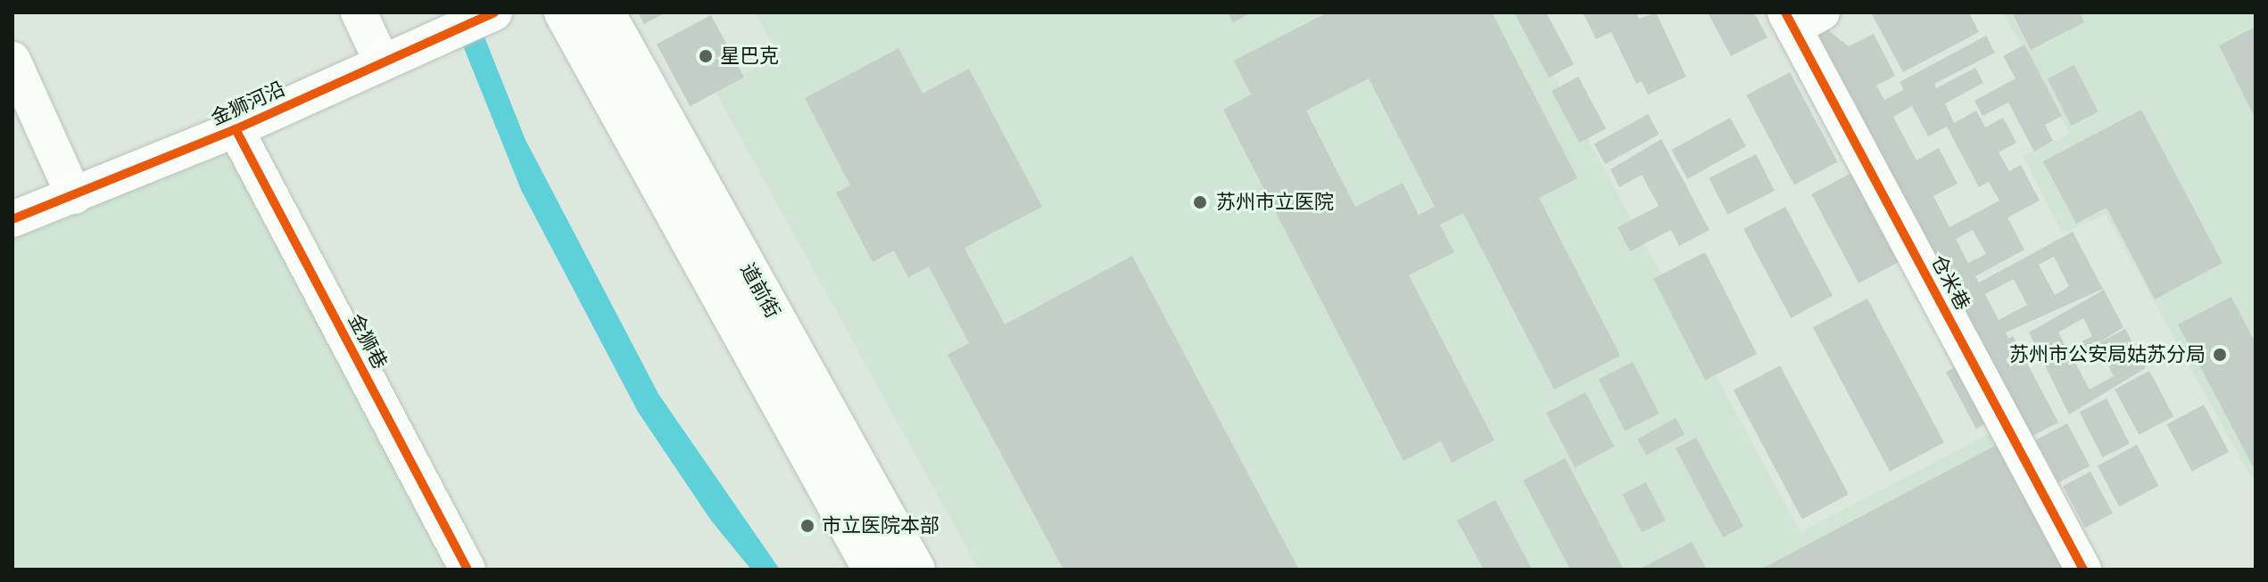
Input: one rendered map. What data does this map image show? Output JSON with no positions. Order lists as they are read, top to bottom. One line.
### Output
{"streets":{"main road":["道前街"],"street":["金狮河沿","仓米巷","金狮巷"]},"crossings":[["金狮河沿","金狮巷"]],"places":["星巴克","苏州市立医院","苏州市公安局姑苏分局","市立医院本部"]}
